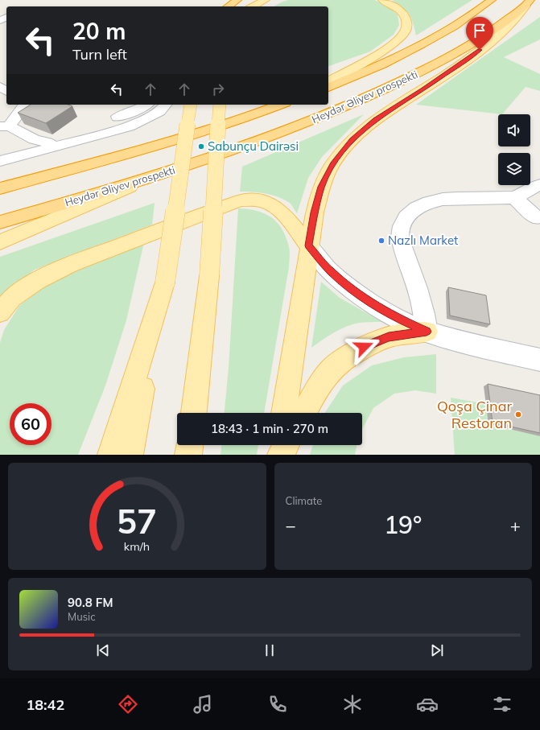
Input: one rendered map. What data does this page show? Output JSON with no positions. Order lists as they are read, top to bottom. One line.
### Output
{"streets":{"highway":["Heydər Əliyev prospekti"]},"places":["Sabunçu Dairəsi","Nazlı Market","Qoşa Çinar Restoran"],"page":{"turn":["20 m","Turn left"],"limit":"60","trip":"18:43 · 1 min · 270 m","tile":"Climate","heat":["−","19°","+"],"song":["90.8 FM","Music"],"tabs":"18:42","gauge":["57","km/h"]}}
